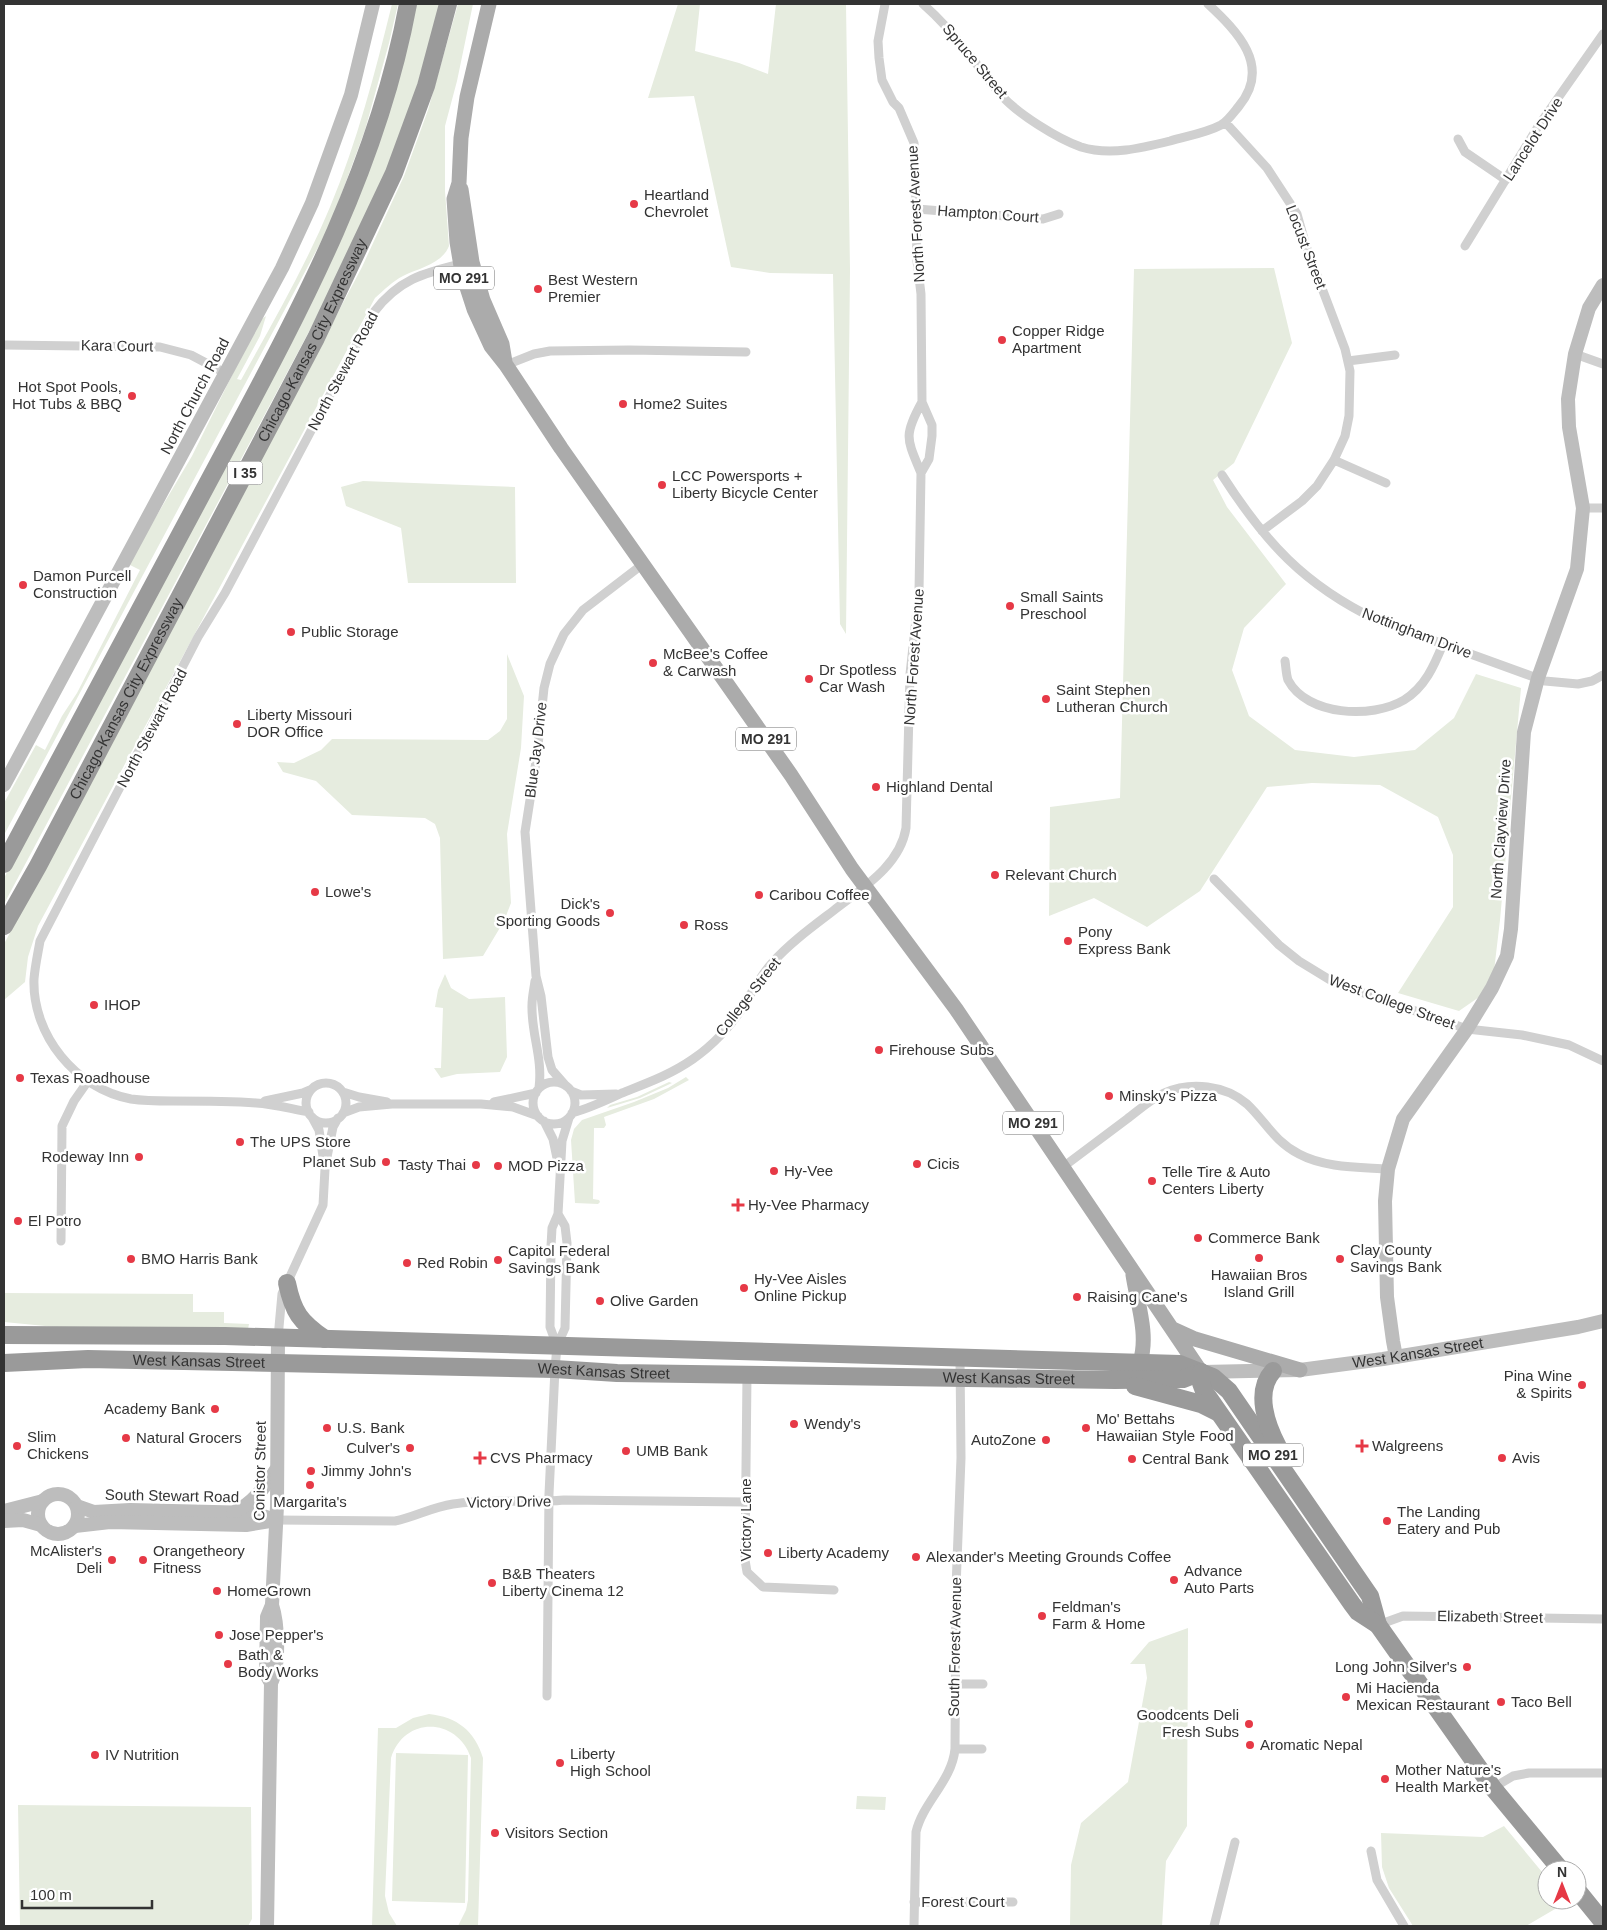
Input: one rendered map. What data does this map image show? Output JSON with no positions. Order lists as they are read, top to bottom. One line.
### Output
{"streets":{"highway":["MO 291","Chicago-Kansas City Expressway","I 35","West Kansas Street"],"main road":["North Church Road","North Clayview Drive","Conistor Street","South Stewart Road"],"street":["Spruce Street","Lancelot Drive","North Forest Avenue","Hampton Court","Locust Street","Kara Court","North Stewart Road","Nottingham Drive","Blue Jay Drive","College Street","West College Street","Victory Drive","Victory Lane","Elizabeth Street","South Forest Avenue","Forest Court"]},"crossings":[["Spruce Street","Locust Street"],["North Forest Avenue","Hampton Court"],["North Forest Avenue","MO 291"],["North Forest Avenue","College Street"],["Locust Street","Nottingham Drive"],["MO 291","North Stewart Road"],["MO 291","Blue Jay Drive"],["MO 291","College Street"],["MO 291","West Kansas Street"],["MO 291","Elizabeth Street"],["Kara Court","North Church Road"],["Nottingham Drive","North Clayview Drive"],["Blue Jay Drive","College Street"],["North Clayview Drive","West College Street"],["North Clayview Drive","West Kansas Street"],["West Kansas Street","Conistor Street"],["West Kansas Street","Victory Lane"],["West Kansas Street","South Forest Avenue"],["Conistor Street","South Stewart Road"],["Conistor Street","Victory Drive"],["South Stewart Road","Victory Drive"],["Victory Drive","Victory Lane"],["South Forest Avenue","Forest Court"]],"places":{"other":["Heartland Chevrolet","Best Western Premier","Copper Ridge Apartment","Hot Spot Pools, Hot Tubs & BBQ","Home2 Suites","LCC Powersports + Liberty Bicycle Center","Damon Purcell Construction","Small Saints Preschool","Public Storage","McBee's Coffee & Carwash","Dr Spotless Car Wash","Saint Stephen Lutheran Church","Liberty Missouri DOR Office","Highland Dental","Relevant Church","Lowe's","Caribou Coffee","Dick's Sporting Goods","Ross","Pony Express Bank","IHOP","Firehouse Subs","Texas Roadhouse","Minsky's Pizza","The UPS Store","Rodeway Inn","Planet Sub","Cicis","Tasty Thai","MOD Pizza","Hy-Vee","Telle Tire & Auto Centers Liberty","El Potro","Commerce Bank","Hawaiian Bros Island Grill","BMO Harris Bank","Clay County Savings Bank","Capitol Federal Savings Bank","Red Robin","Hy-Vee Aisles Online Pickup","Raising Cane's","Olive Garden","Pina Wine & Spirits","Academy Bank","Wendy's","U.S. Bank","Mo' Bettahs Hawaiian Style Food","Natural Grocers","AutoZone","Slim Chickens","Culver's","UMB Bank","Avis","Central Bank","Jimmy John's","Margarita's","The Landing Eatery and Pub","Liberty Academy","Alexander's Meeting Grounds Coffee","McAlister's Deli","Orangetheory Fitness","Advance Auto Parts","B&B Theaters Liberty Cinema 12","HomeGrown","Feldman's Farm & Home","Jose Pepper's","Bath & Body Works","Long John Silver's","Mi Hacienda Mexican Restaurant","Taco Bell","Goodcents Deli Fresh Subs","Aromatic Nepal","IV Nutrition","Liberty High School","Mother Nature's Health Market","Visitors Section"],"health":["Hy-Vee Pharmacy","Walgreens","CVS Pharmacy"]},"scale_bar":"100 m","north":"top"}
